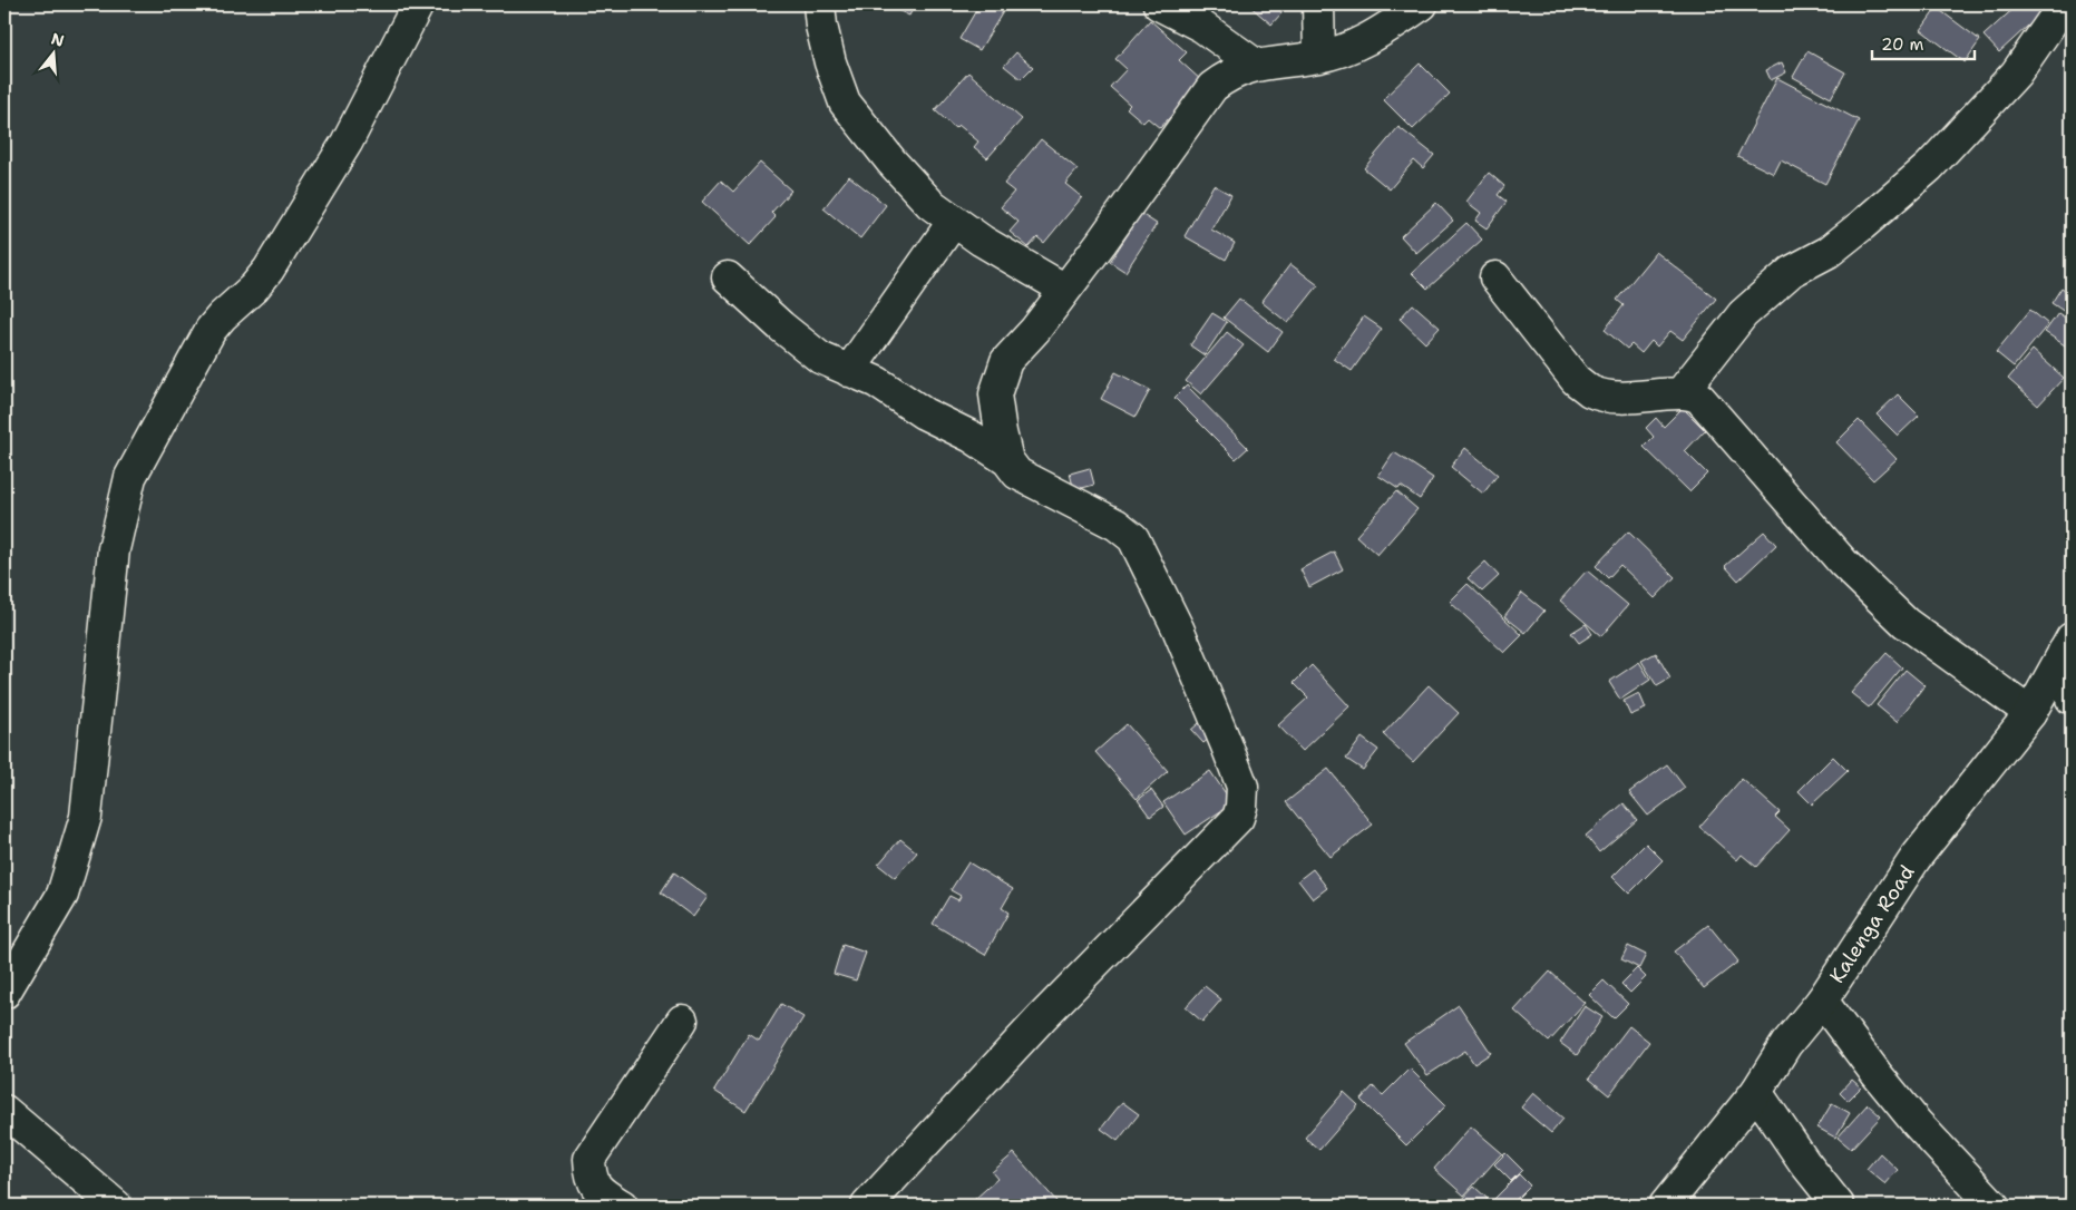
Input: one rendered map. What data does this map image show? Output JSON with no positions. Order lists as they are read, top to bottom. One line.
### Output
{"streets":{"street":["Kalenga Road"]},"scale_bar":"20 m","north":"top"}
